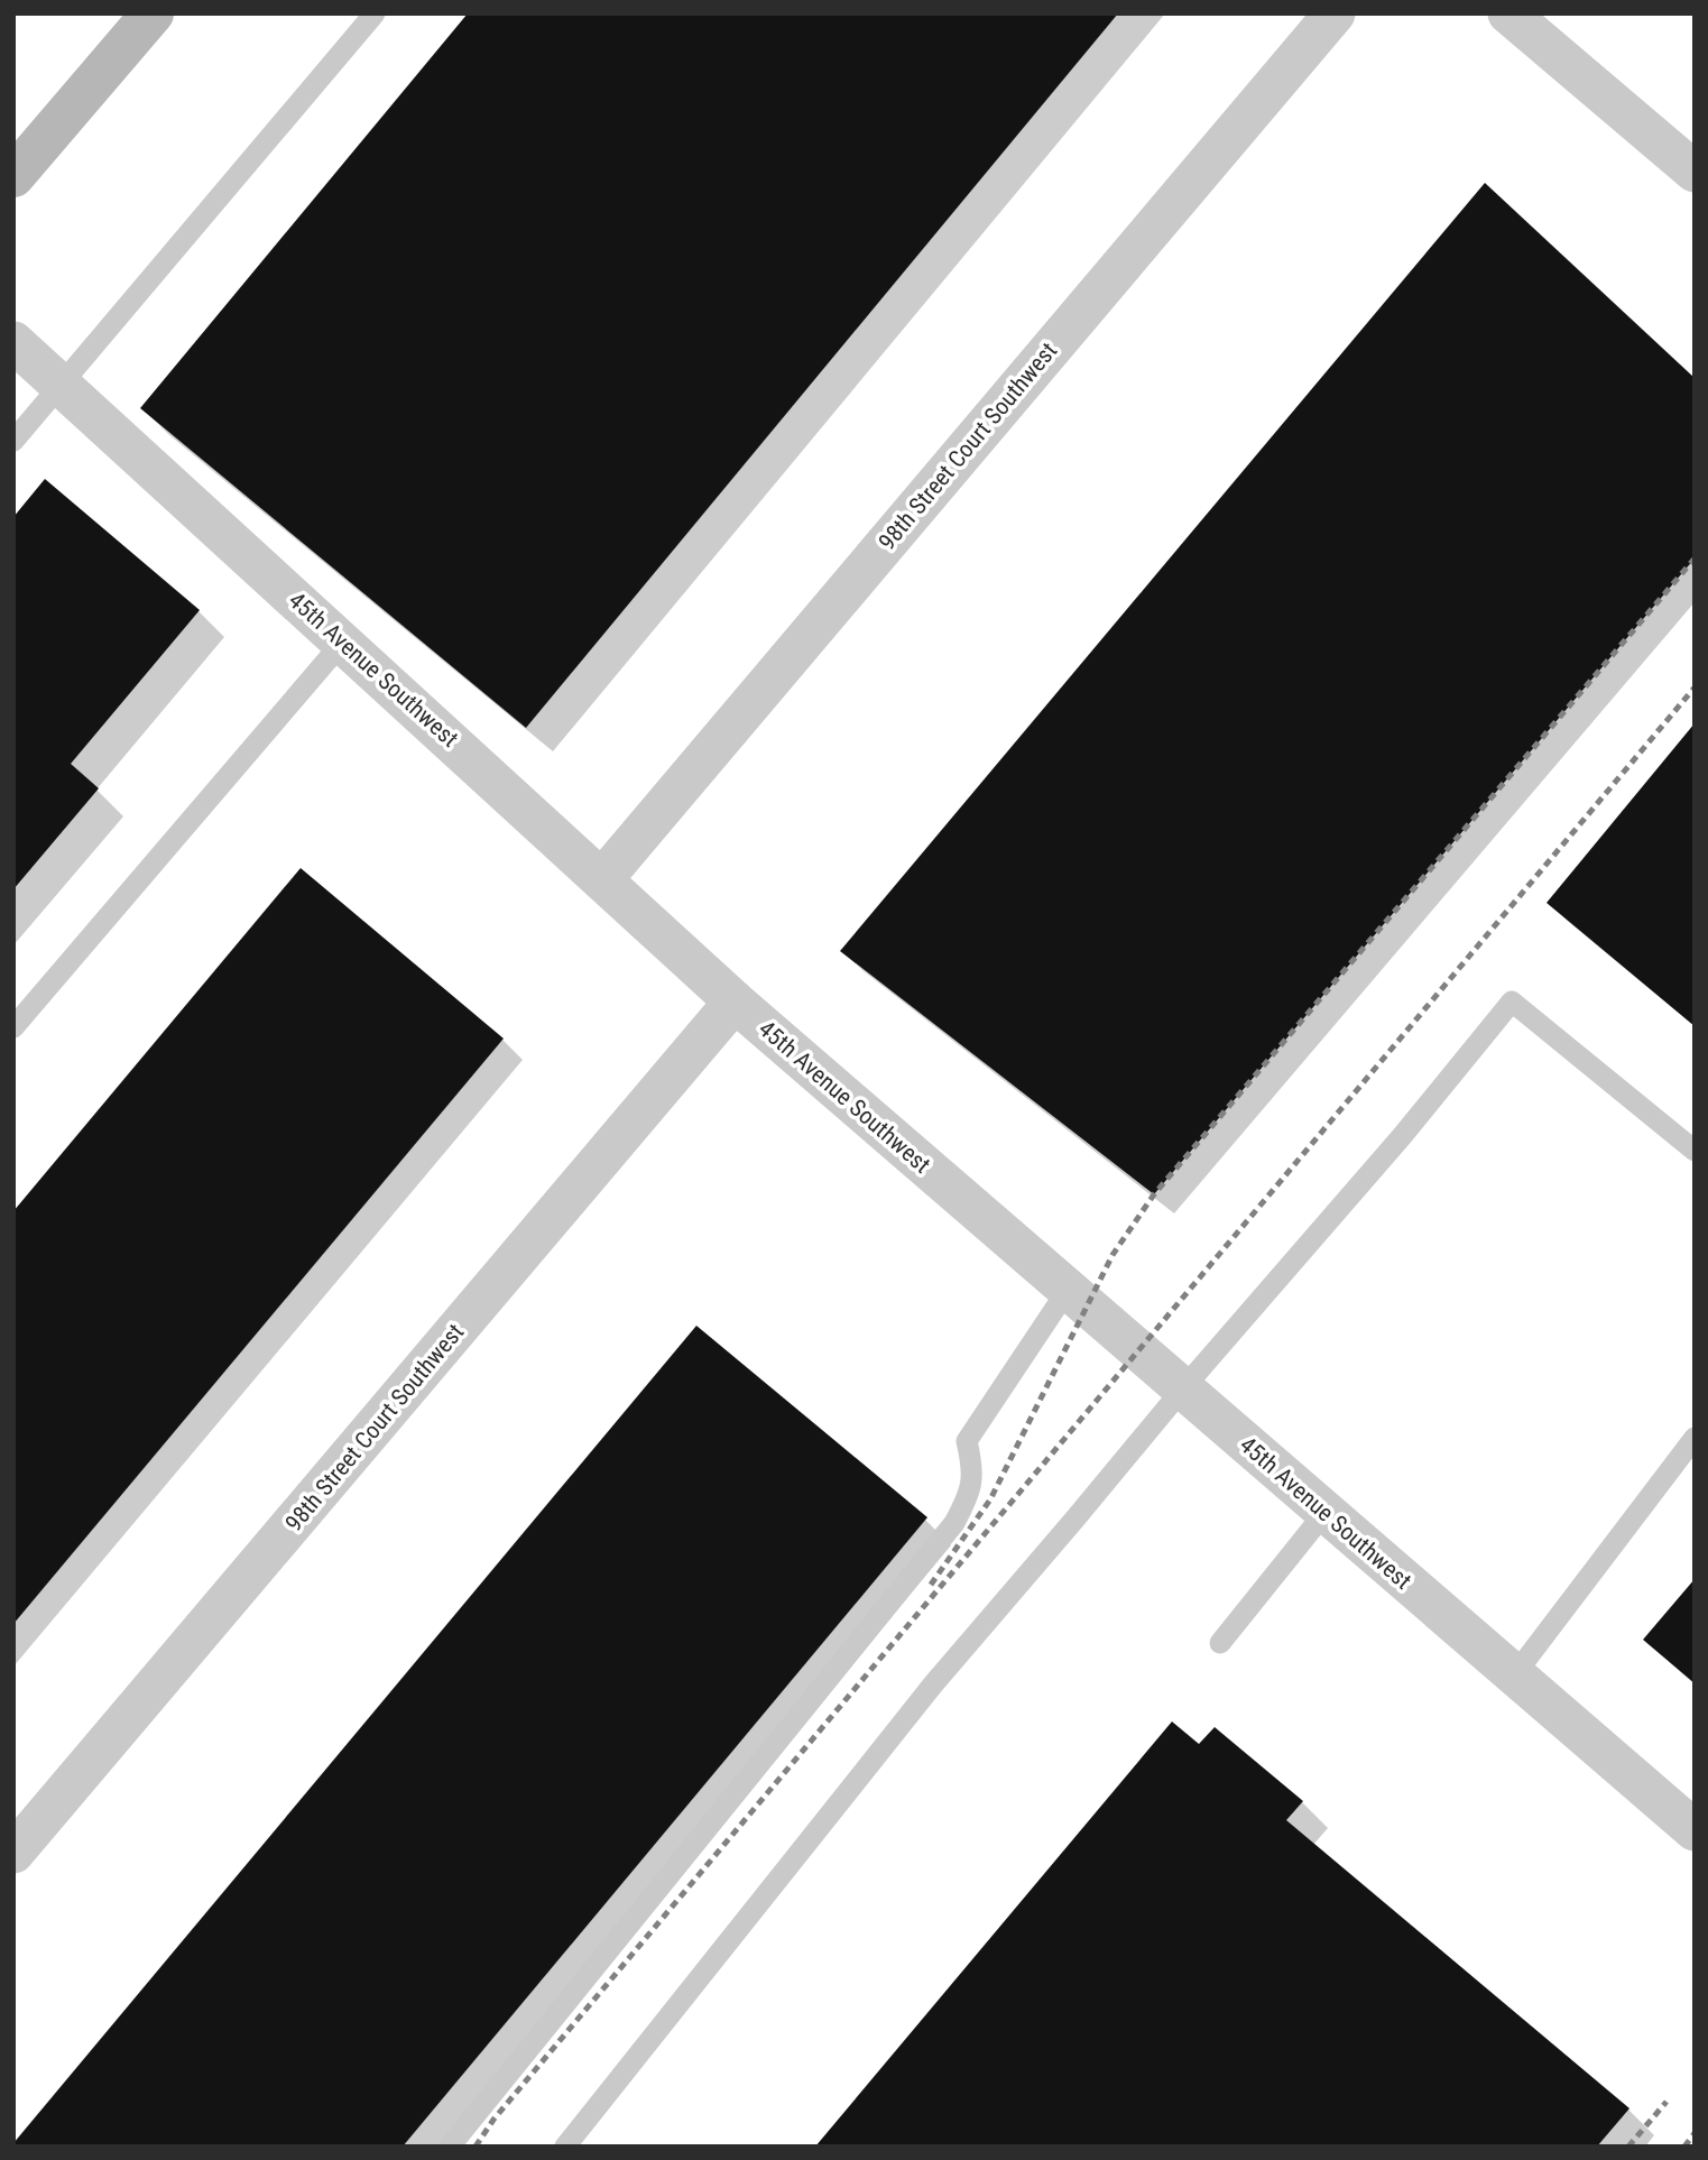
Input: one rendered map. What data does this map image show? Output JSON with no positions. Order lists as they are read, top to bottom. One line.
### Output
{"streets":{"street":["98th Street Court Southwest","45th Avenue Southwest"]},"crossings":[["98th Street Court Southwest","45th Avenue Southwest"]]}
